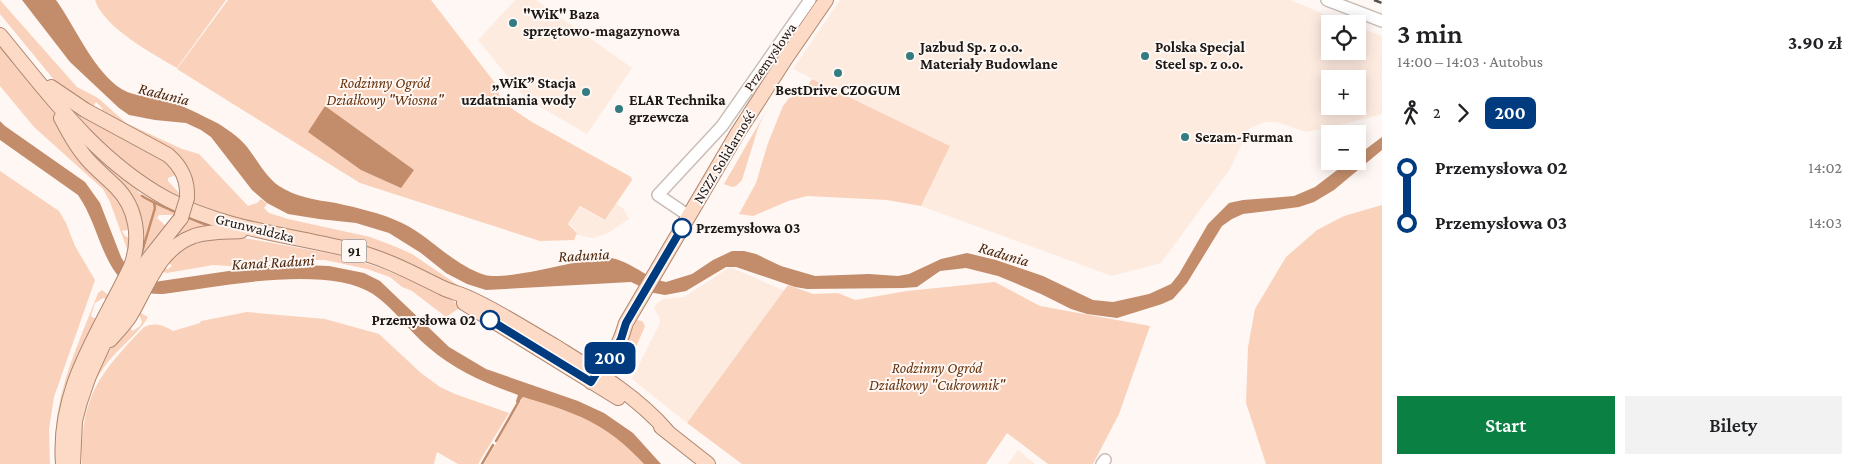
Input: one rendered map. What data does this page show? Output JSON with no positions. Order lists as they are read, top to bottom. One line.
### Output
{"streets":{"main road":["NSZZ Solidarność","Grunwaldzka","91"],"street":["Przemysłowa"]},"crossings":[["Przemysłowa","NSZZ Solidarność"]],"water":["Radunia","Kanał Raduni"],"parks":["Rodzinny Ogród Działkowy \"Wiosna\"","Rodzinny Ogród Działkowy \"Cukrownik\""],"places":["\"WiK\" Baza sprzętowo-magazynowa","Jazbud Sp. z o.o. Materiały Budowlane","Polska Specjal Steel sp. z o.o.","BestDrive CZOGUM","„WiK” Stacja uzdatniania wody","ELAR Technika grzewcza","Sezam-Furman","Przemysłowa 03","Przemysłowa 02"],"lines":["bus line 200"],"page":{"on_map":"200","heading":["3 min","14:00 – 14:03 · Autobus","3.90 zł"],"map_buttons":["+","−"],"legs":["2","200"],"list":[{"name":"Przemysłowa 02","value":"14:02"},{"name":"Przemysłowa 03","value":"14:03"}],"buttons":["Start","Bilety"]}}
